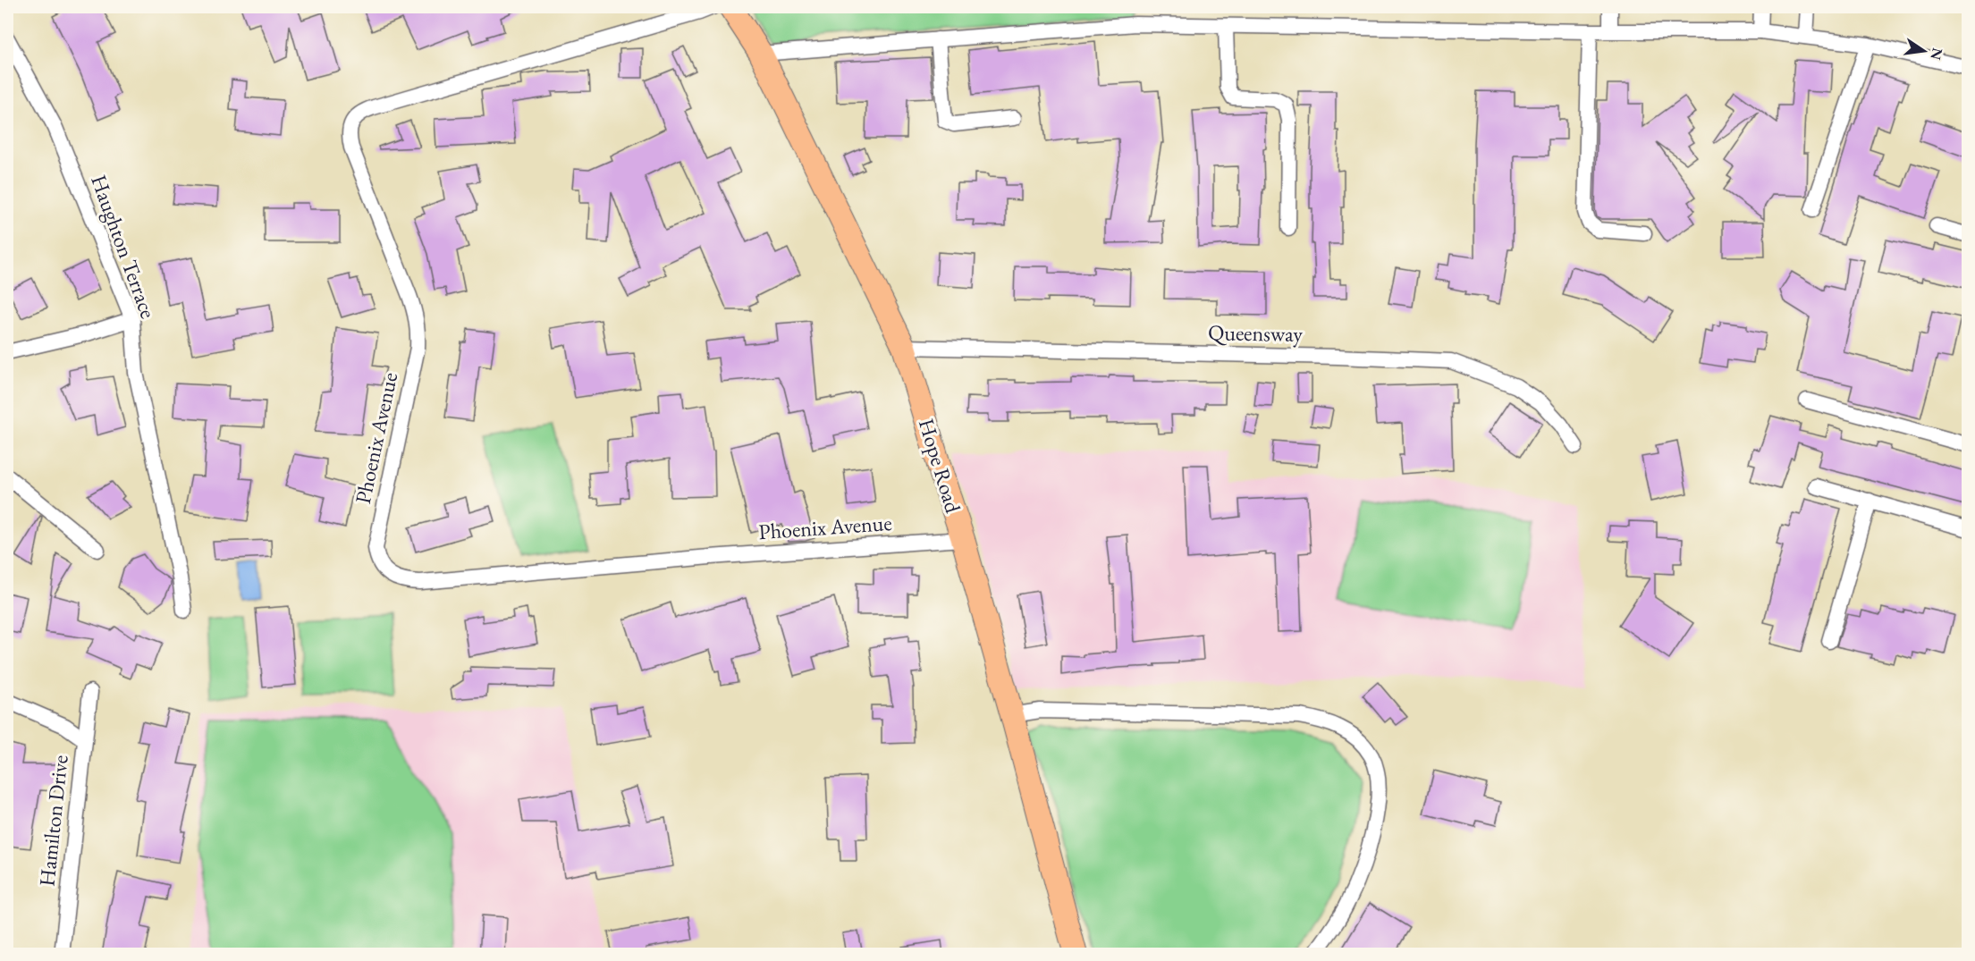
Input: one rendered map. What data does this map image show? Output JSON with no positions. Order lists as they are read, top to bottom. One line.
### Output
{"streets":{"main road":["Hope Road"],"street":["Haughton Terrace","Queensway","Phoenix Avenue","Hamilton Drive"]},"crossings":[["Queensway","Hope Road"],["Phoenix Avenue","Hope Road"]],"north":"right"}
